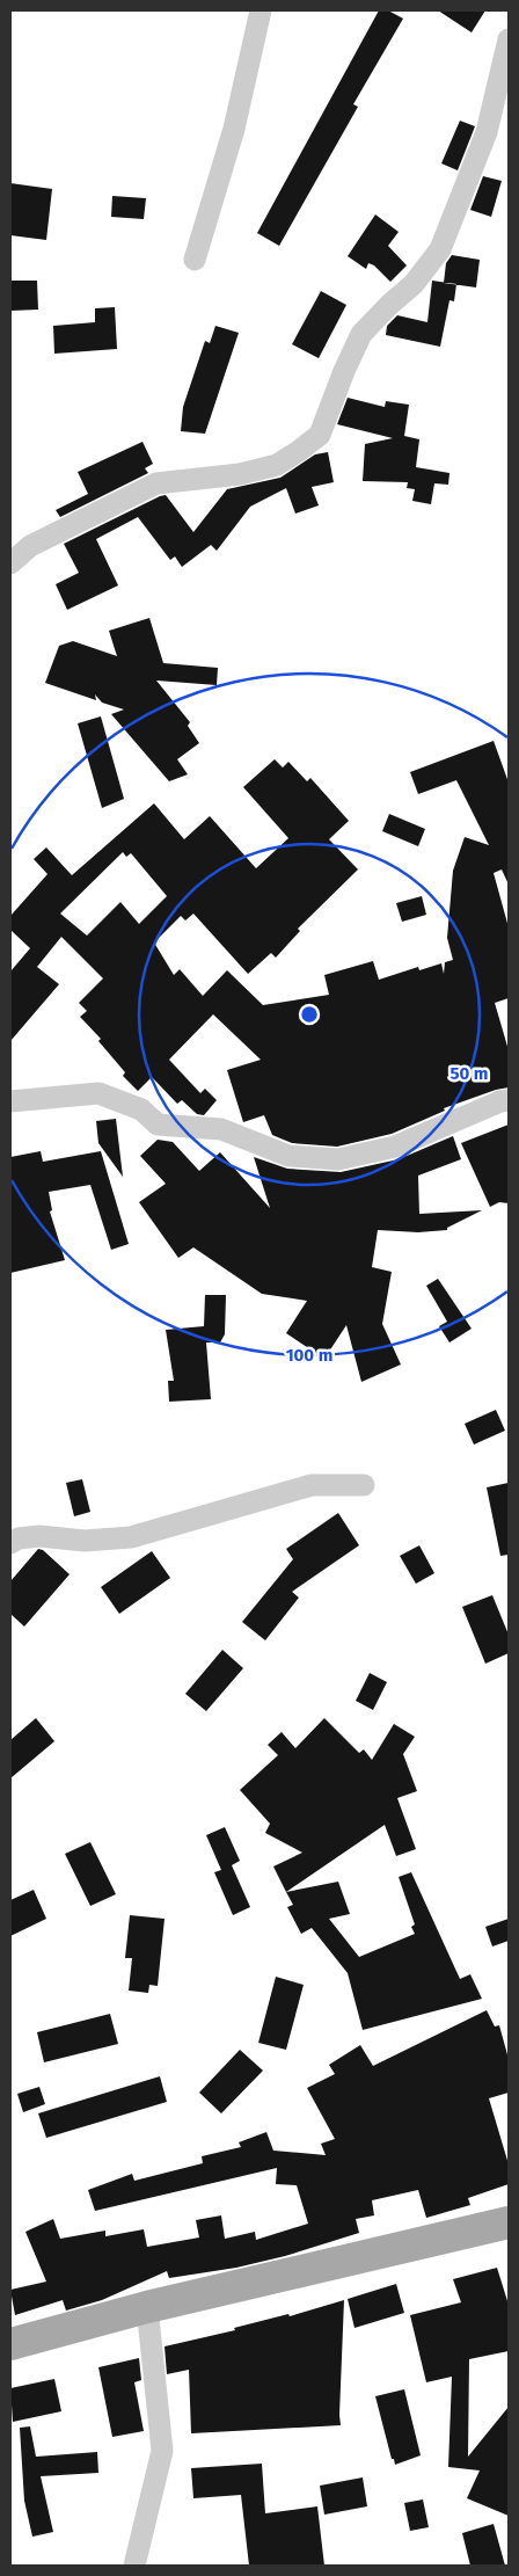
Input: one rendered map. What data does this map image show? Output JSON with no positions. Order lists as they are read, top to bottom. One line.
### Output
{"rings":["50 m","100 m"]}
